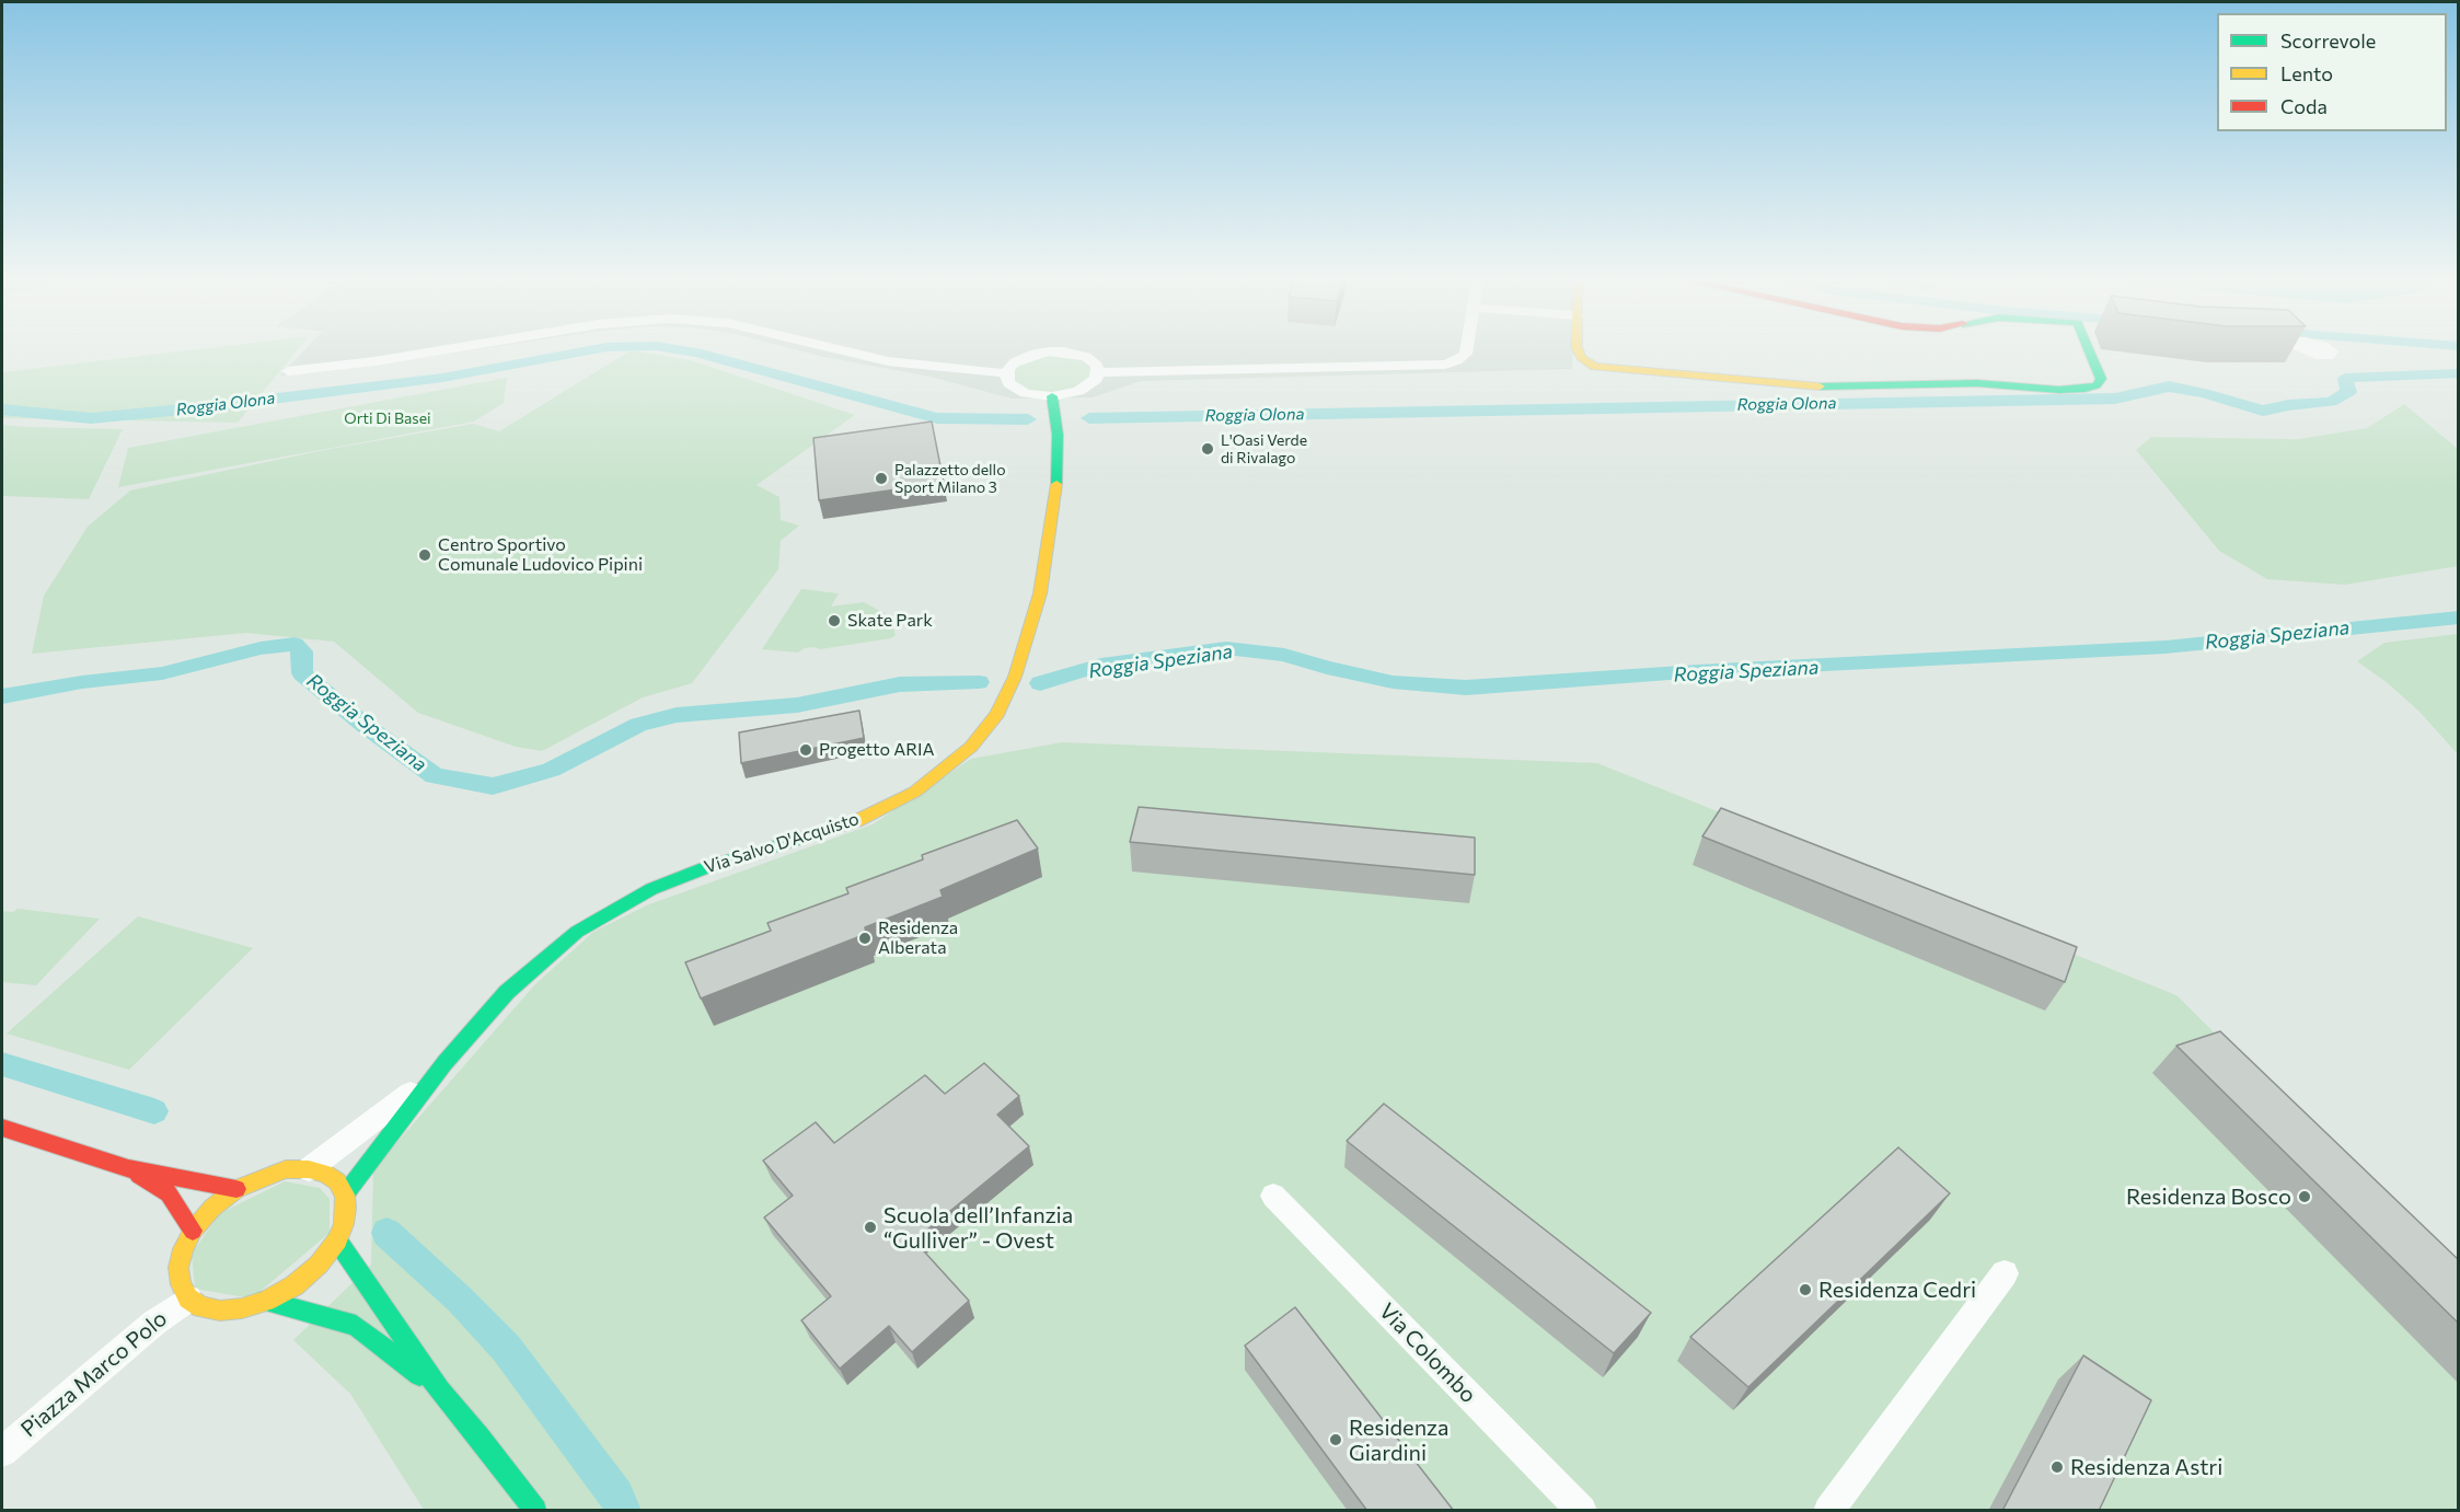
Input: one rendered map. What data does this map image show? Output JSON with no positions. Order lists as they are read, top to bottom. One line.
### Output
{"streets":{"street":["Via Salvo D'Acquisto","Via Colombo","Piazza Marco Polo"]},"crossings":[["Via Salvo D'Acquisto","Piazza Marco Polo"]],"water":["Roggia Olona","Roggia Speziana"],"parks":["Orti Di Basei"],"places":["L'Oasi Verde di Rivalago","Palazzetto dello Sport Milano 3","Centro Sportivo Comunale Ludovico Pipini","Skate Park","Progetto ARIA","Residenza Alberata","Residenza Bosco","Scuola dell’Infanzia “Gulliver” - Ovest","Residenza Cedri","Residenza Giardini","Residenza Astri"],"legend":["Scorrevole","Lento","Coda"]}
